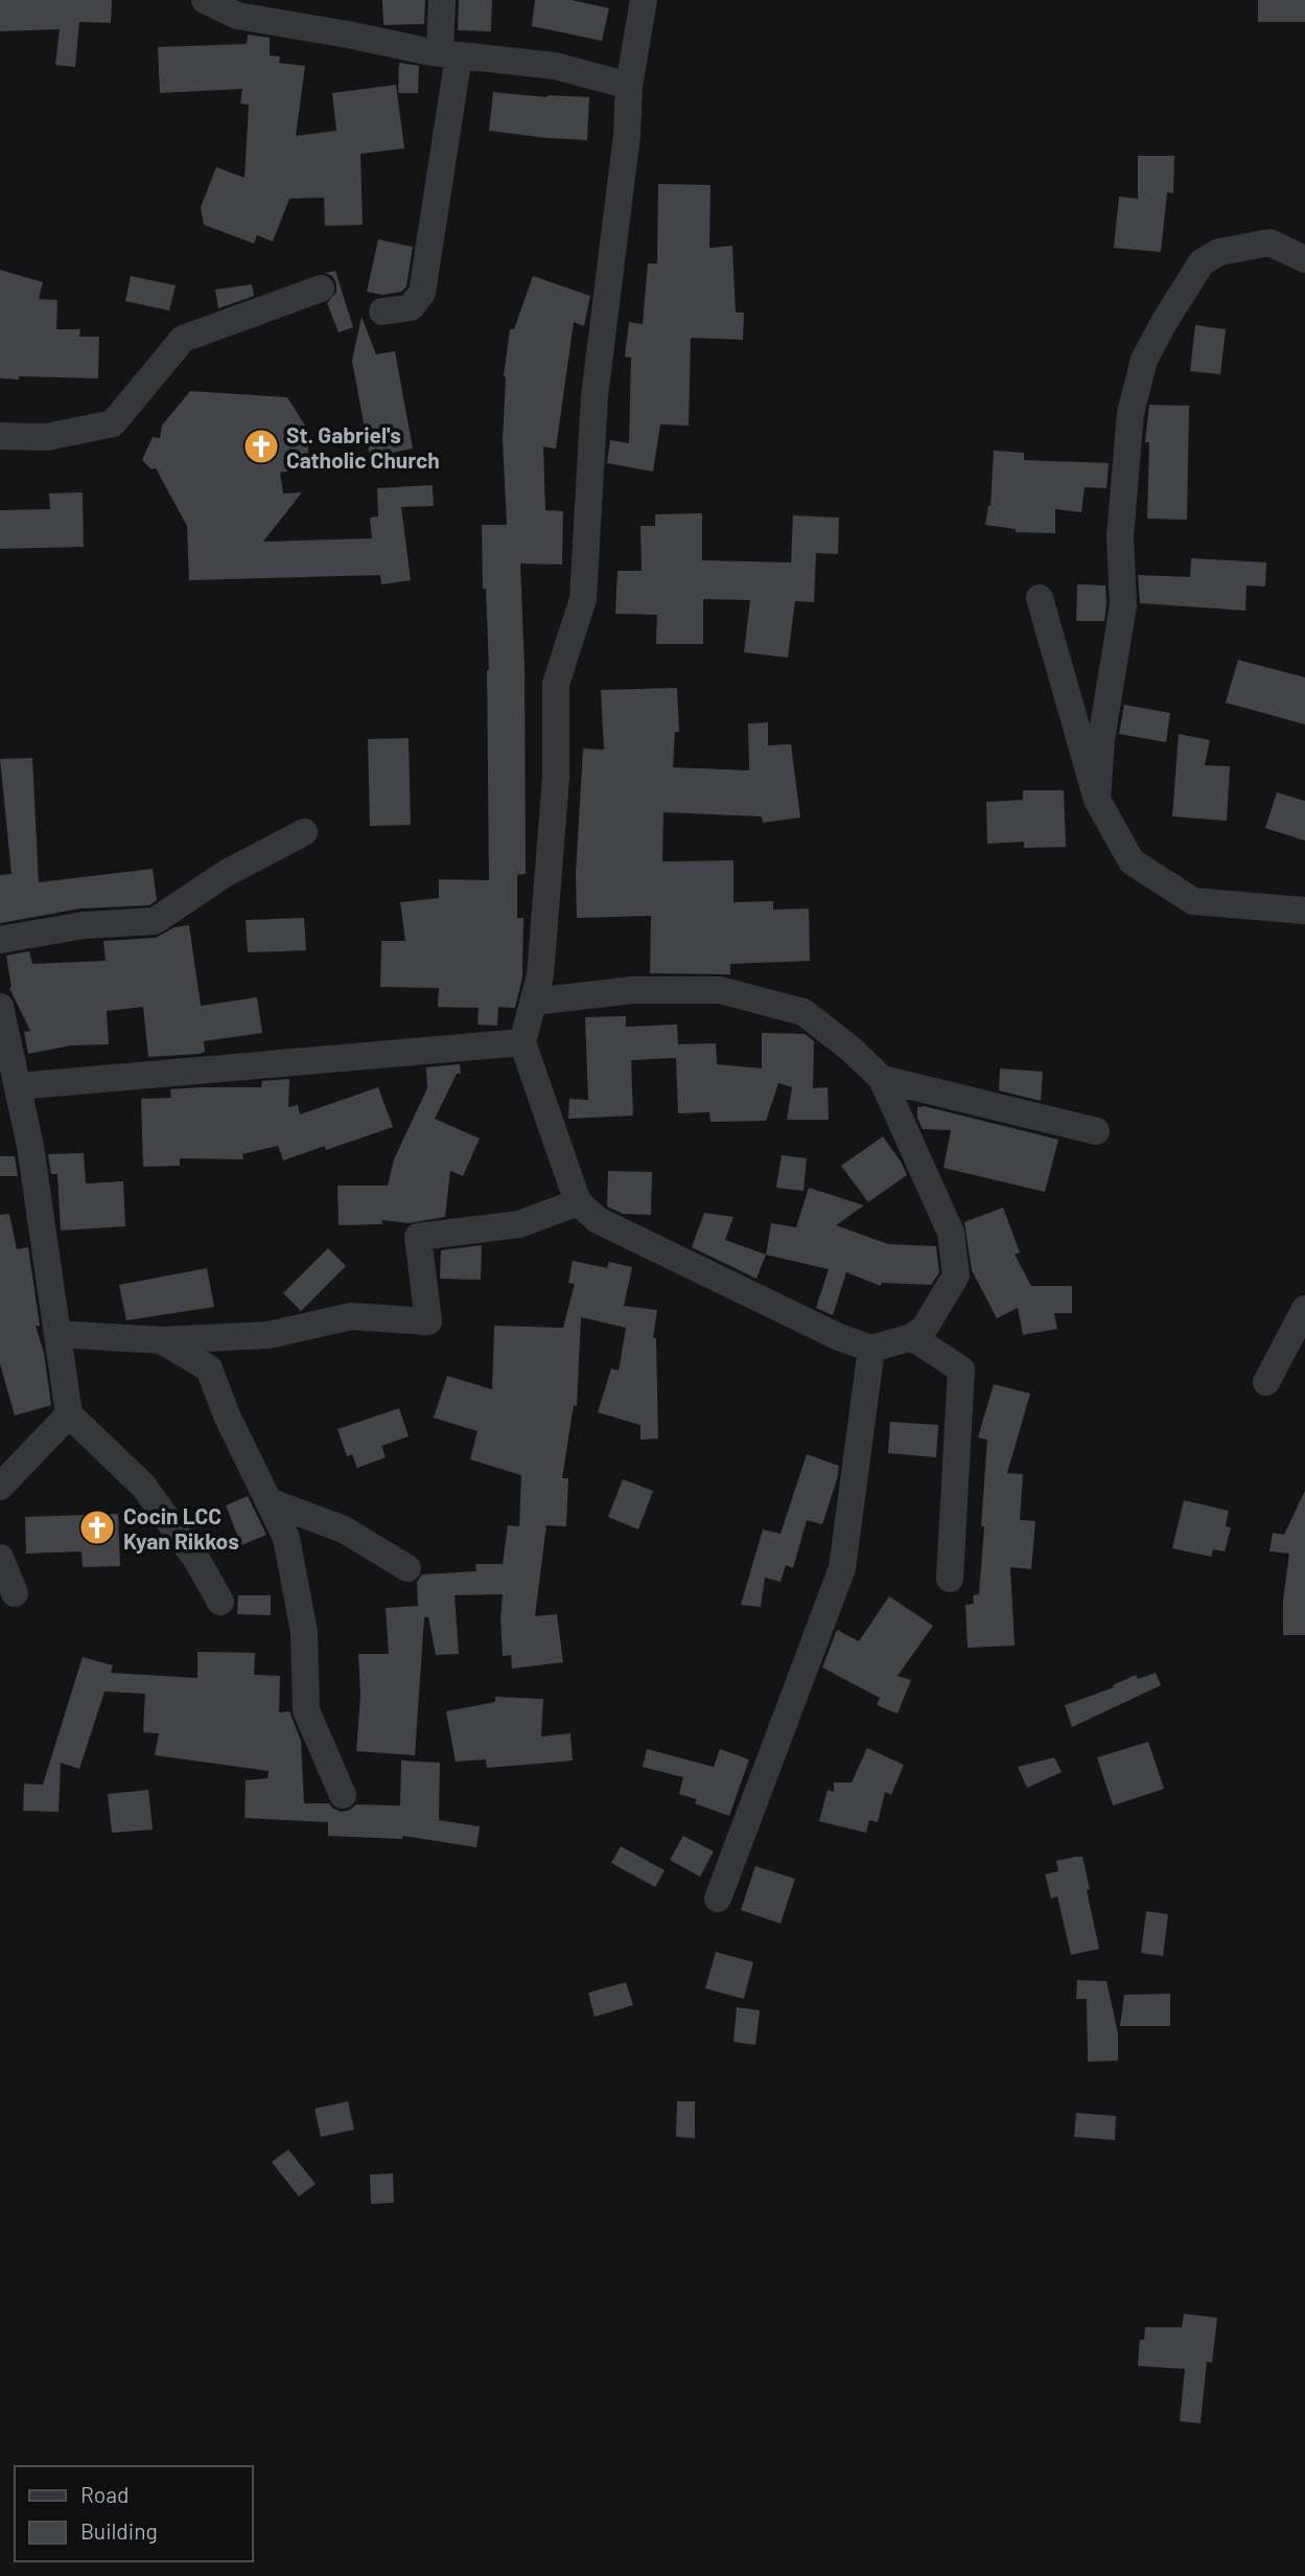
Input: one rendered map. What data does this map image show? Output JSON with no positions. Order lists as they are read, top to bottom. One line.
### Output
{"places":{"church":["St. Gabriel's Catholic Church","Cocin LCC Kyan Rikkos"]},"legend":["Road","Building"]}
